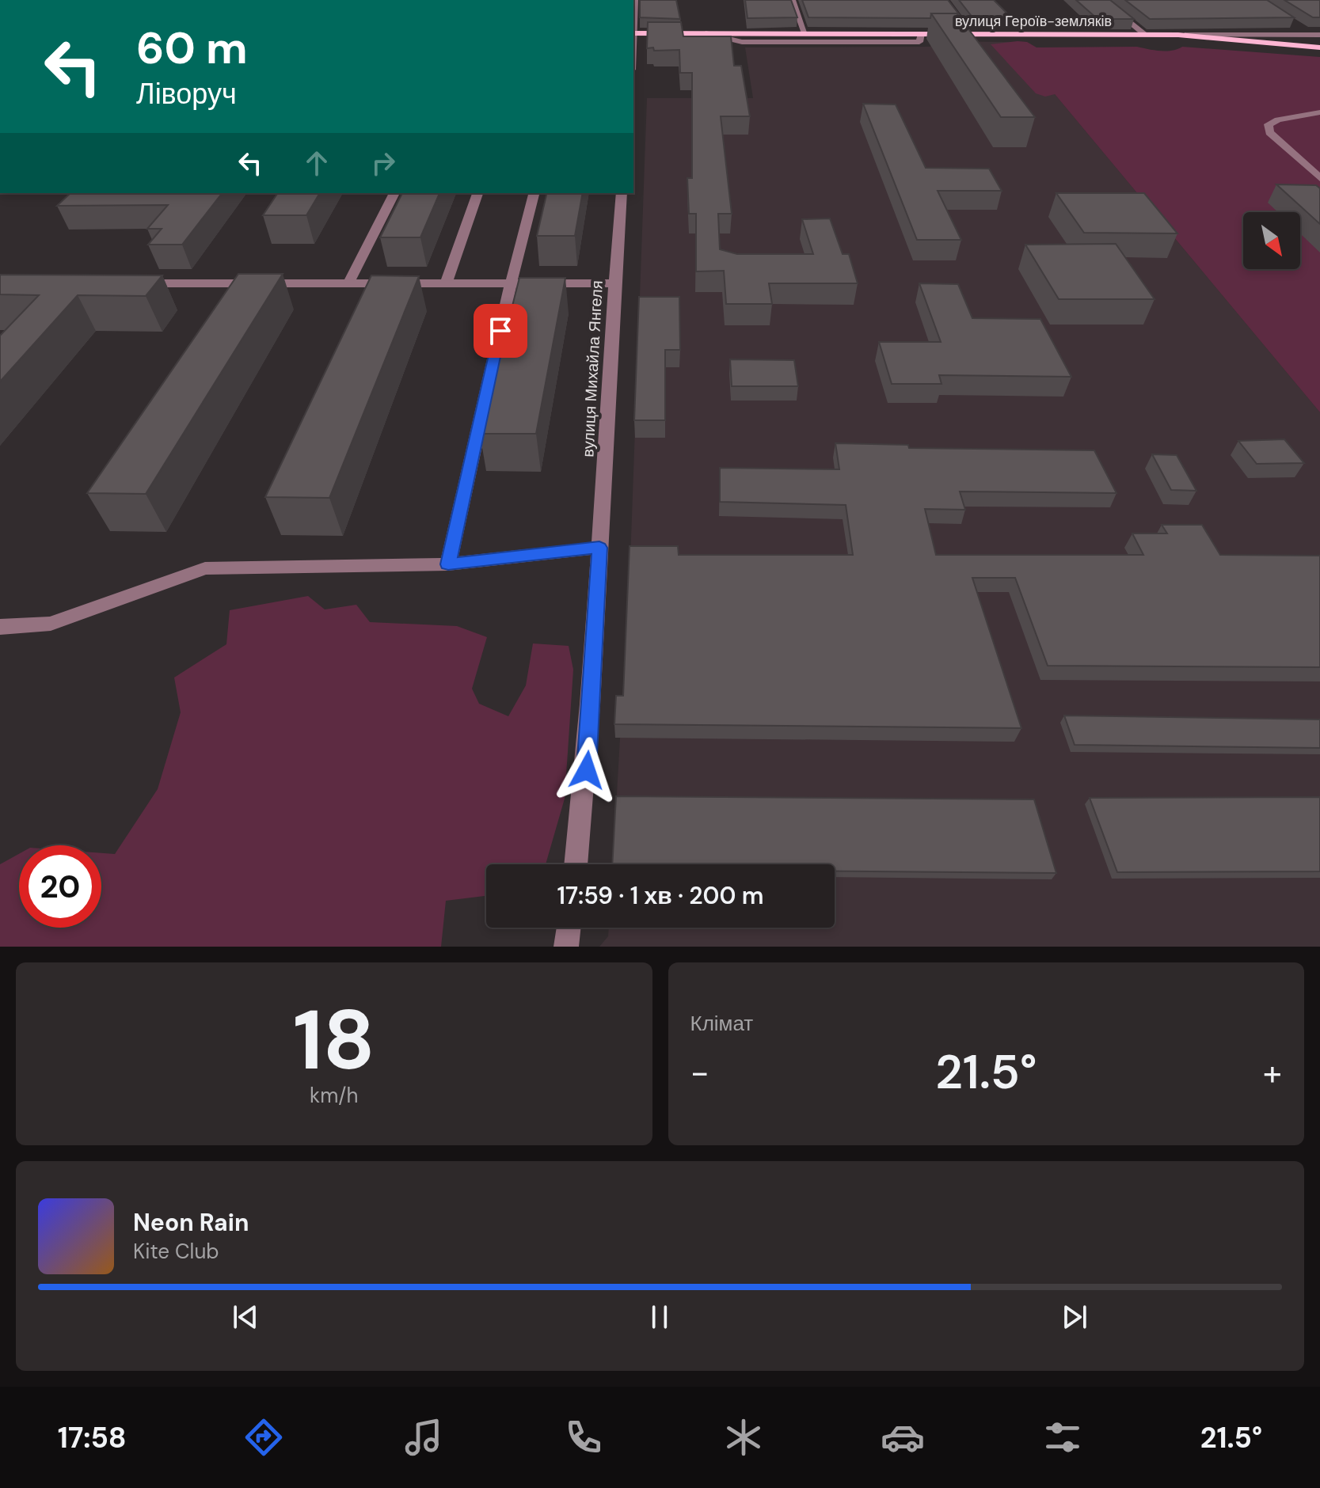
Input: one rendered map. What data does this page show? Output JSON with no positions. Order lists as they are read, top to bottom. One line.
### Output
{"streets":{"main road":["вулиця Героїв-земляків"],"street":["вулиця Михайла Янгеля"]},"north":"bottom right","page":{"turn":["60 m","Ліворуч"],"limit":"20","trip":"17:59 · 1 хв · 200 m","tile":[["18","km/h"],"Клімат"],"heat":["−","21.5°","+"],"song":["Neon Rain","Kite Club"],"tabs":["17:58","21.5°"]}}
